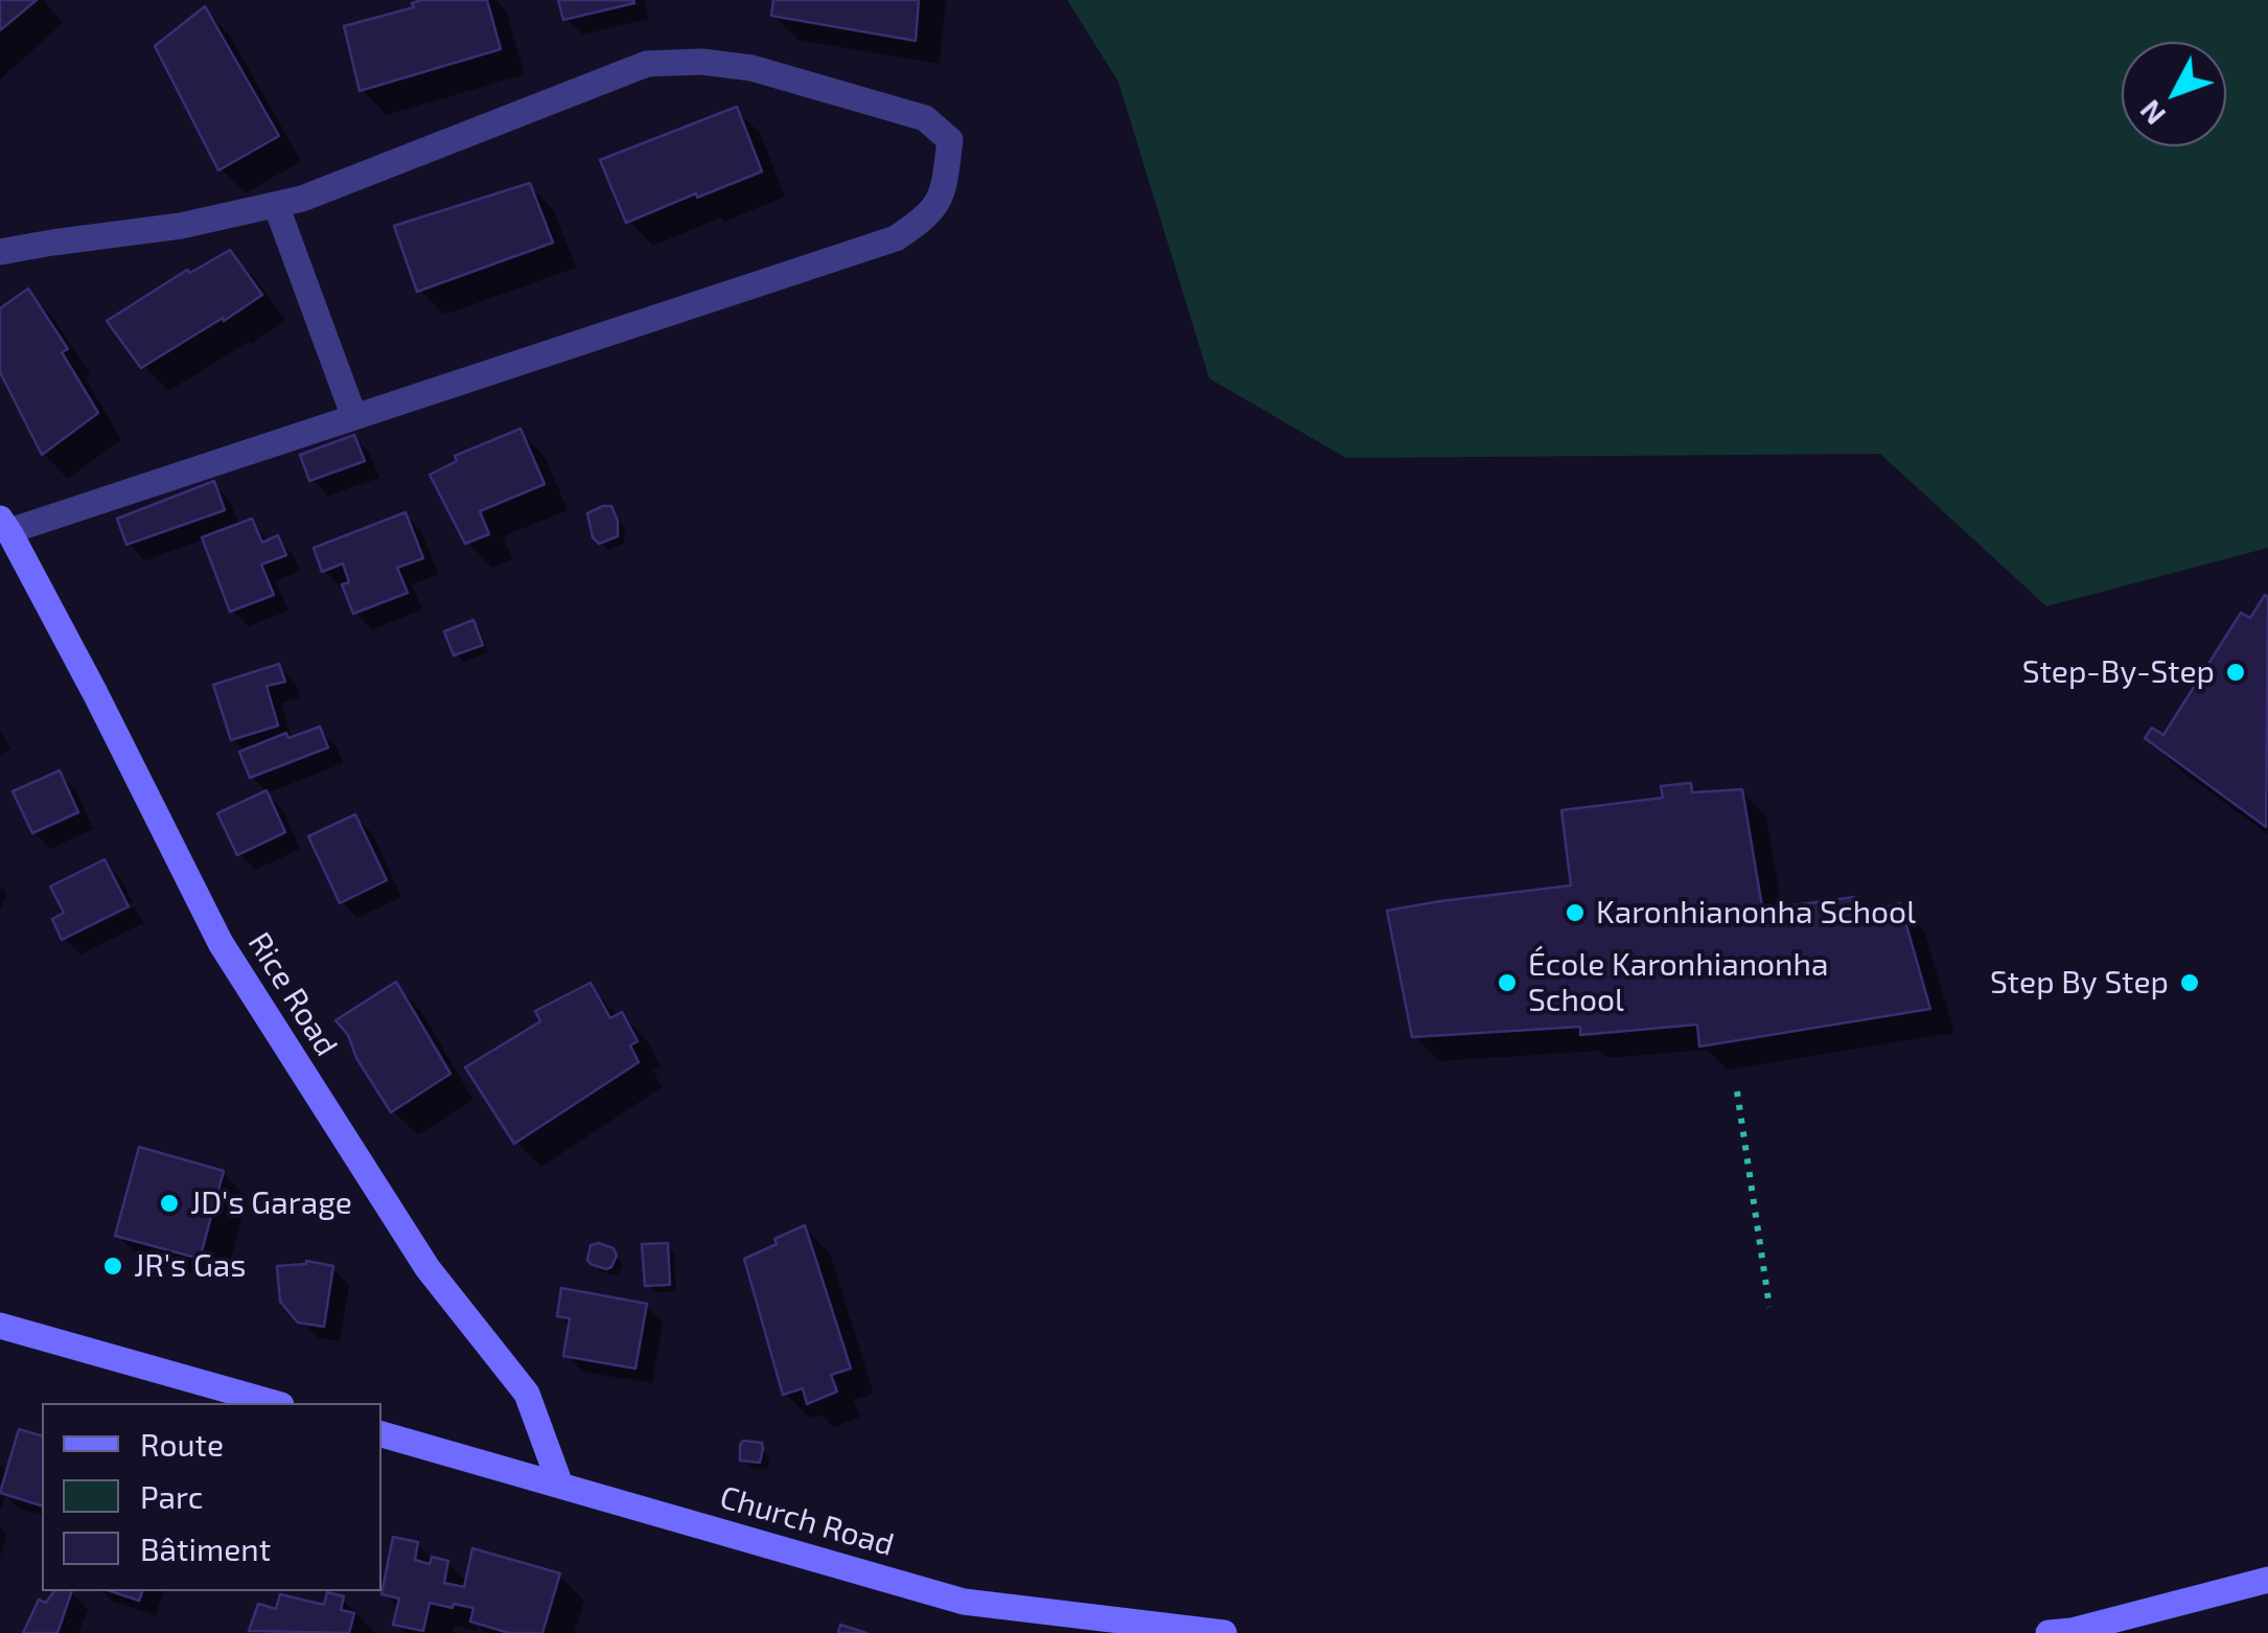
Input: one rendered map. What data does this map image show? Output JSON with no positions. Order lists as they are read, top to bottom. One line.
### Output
{"streets":{"street":["Rice Road","Church Road"]},"crossings":[["Rice Road","Church Road"]],"places":["Step-By-Step","Karonhianonha School","École Karonhianonha School","Step By Step","JD's Garage","JR's Gas"],"legend":["Route","Parc","Bâtiment"],"north":"bottom left"}
